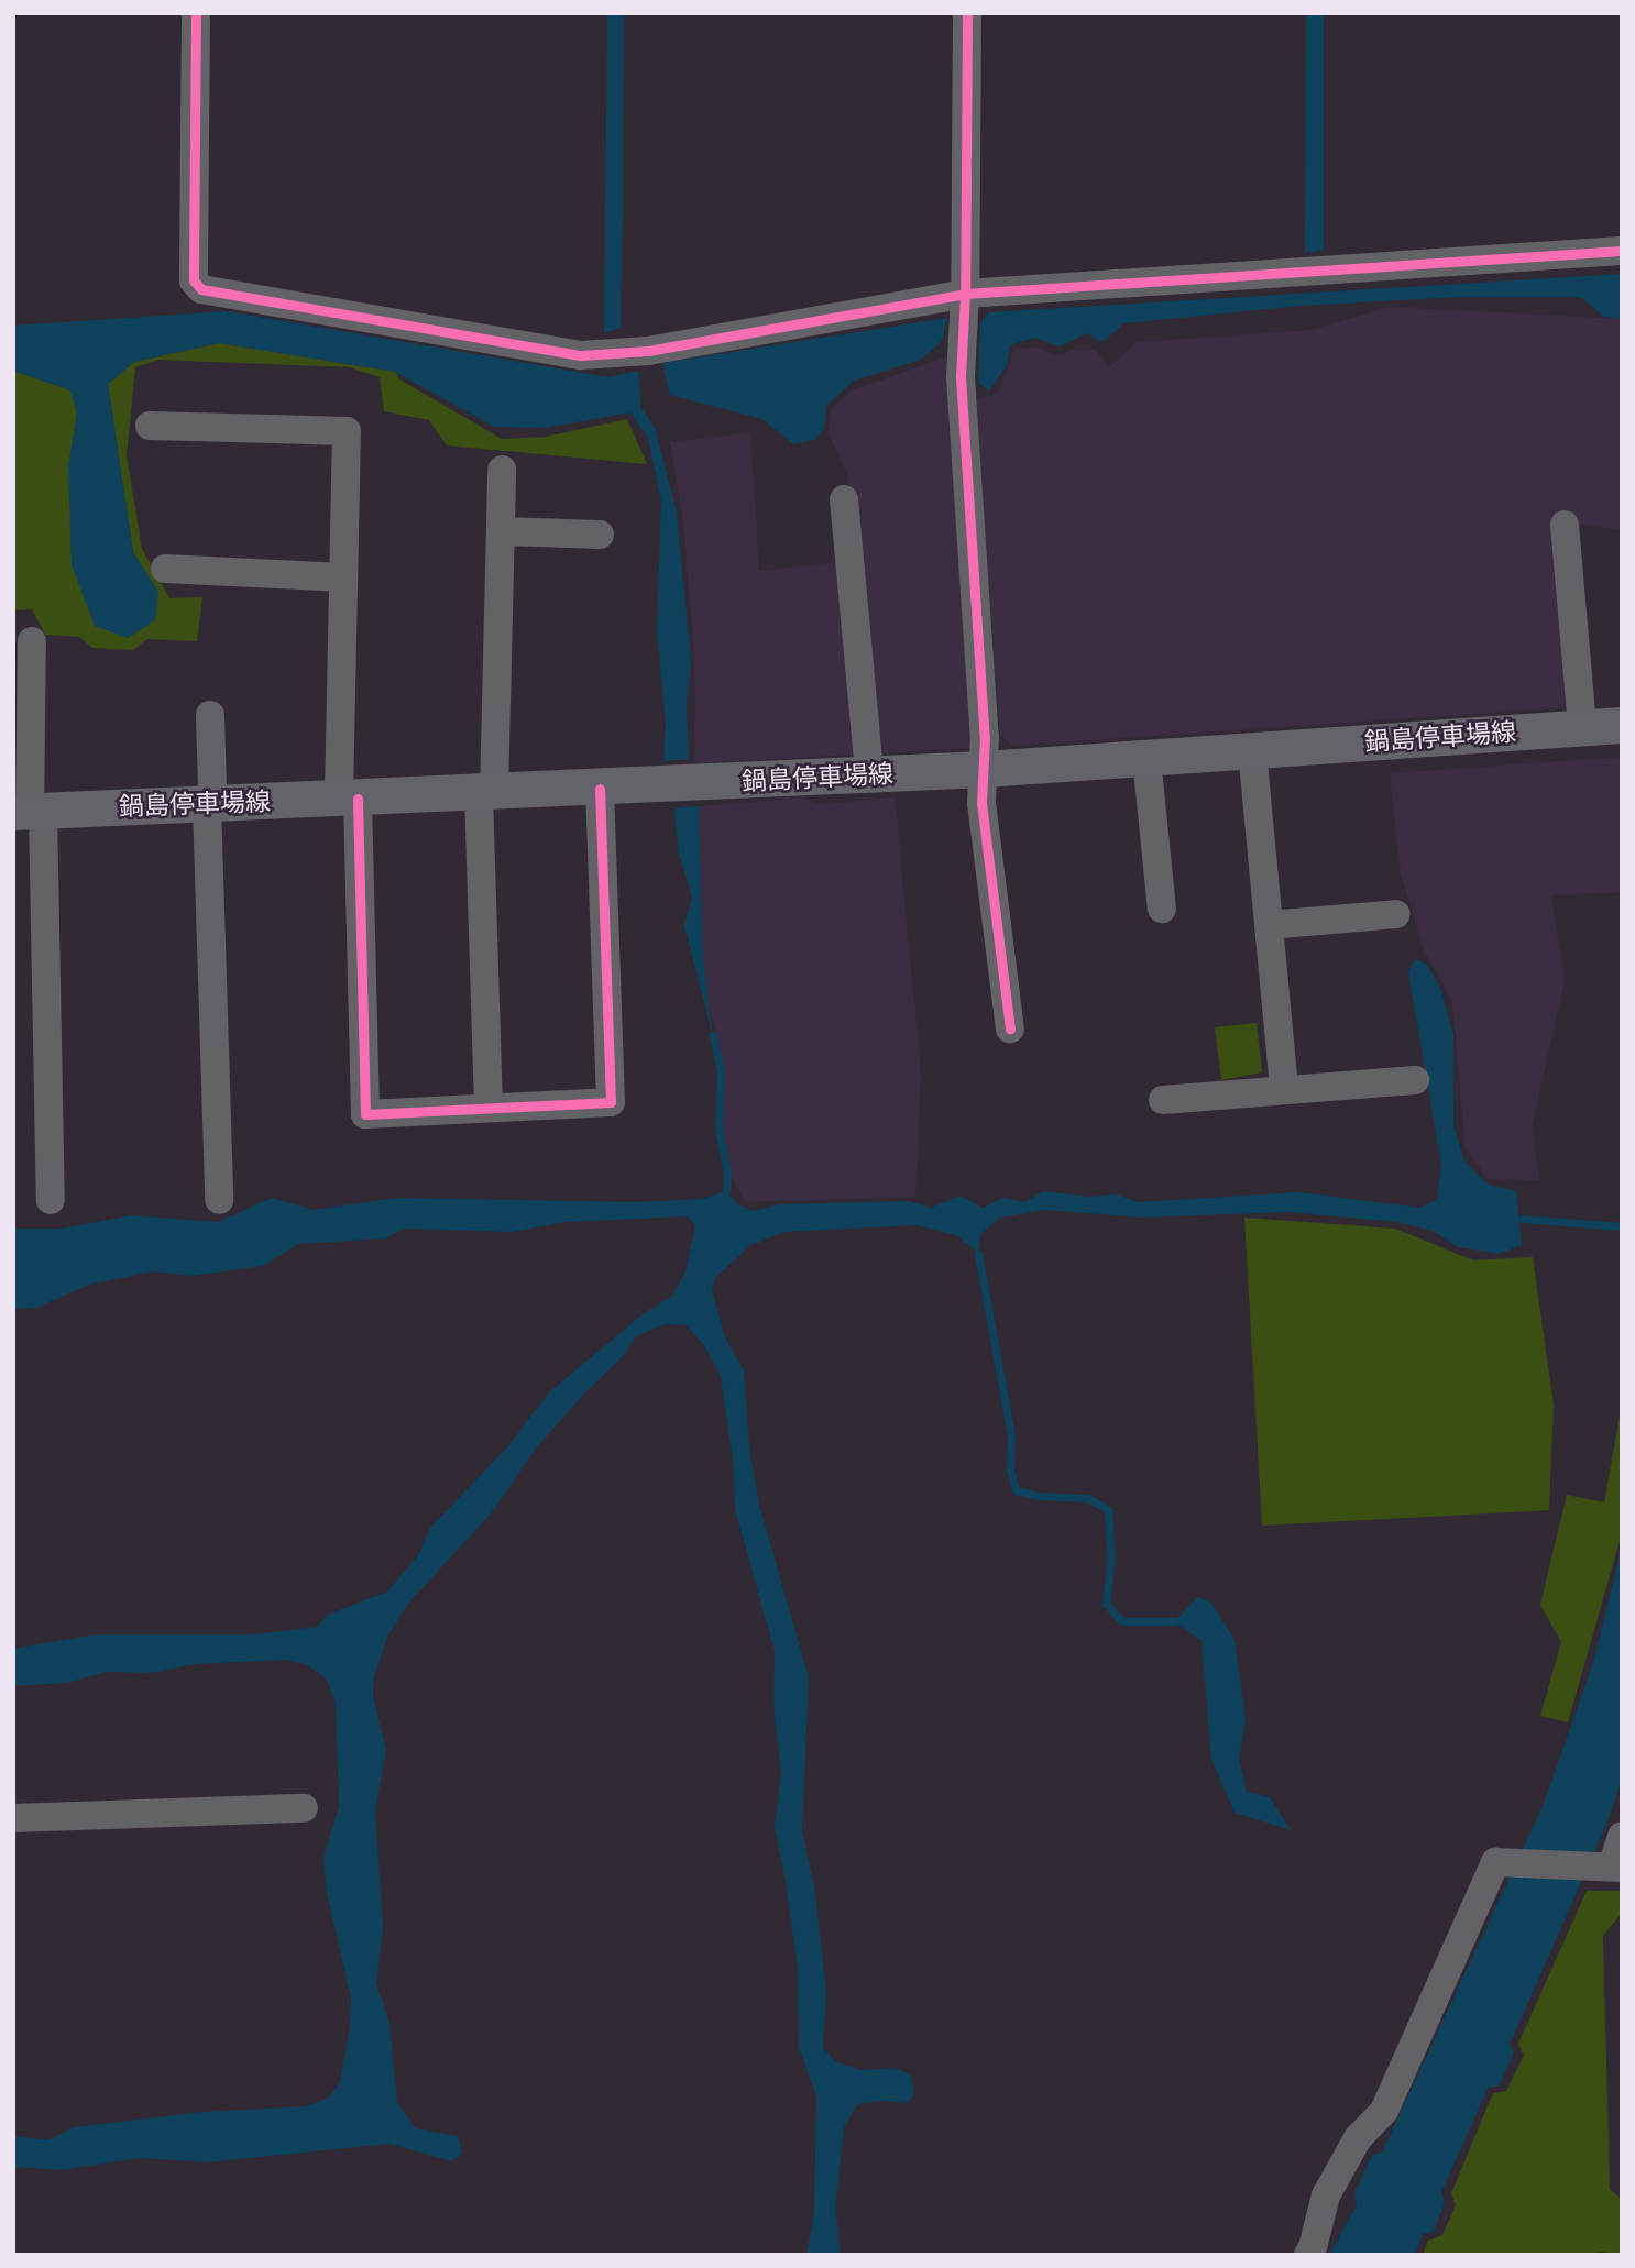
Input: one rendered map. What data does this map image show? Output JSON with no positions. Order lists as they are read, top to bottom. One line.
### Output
{"streets":{"main road":["鍋島停車場線"]}}
